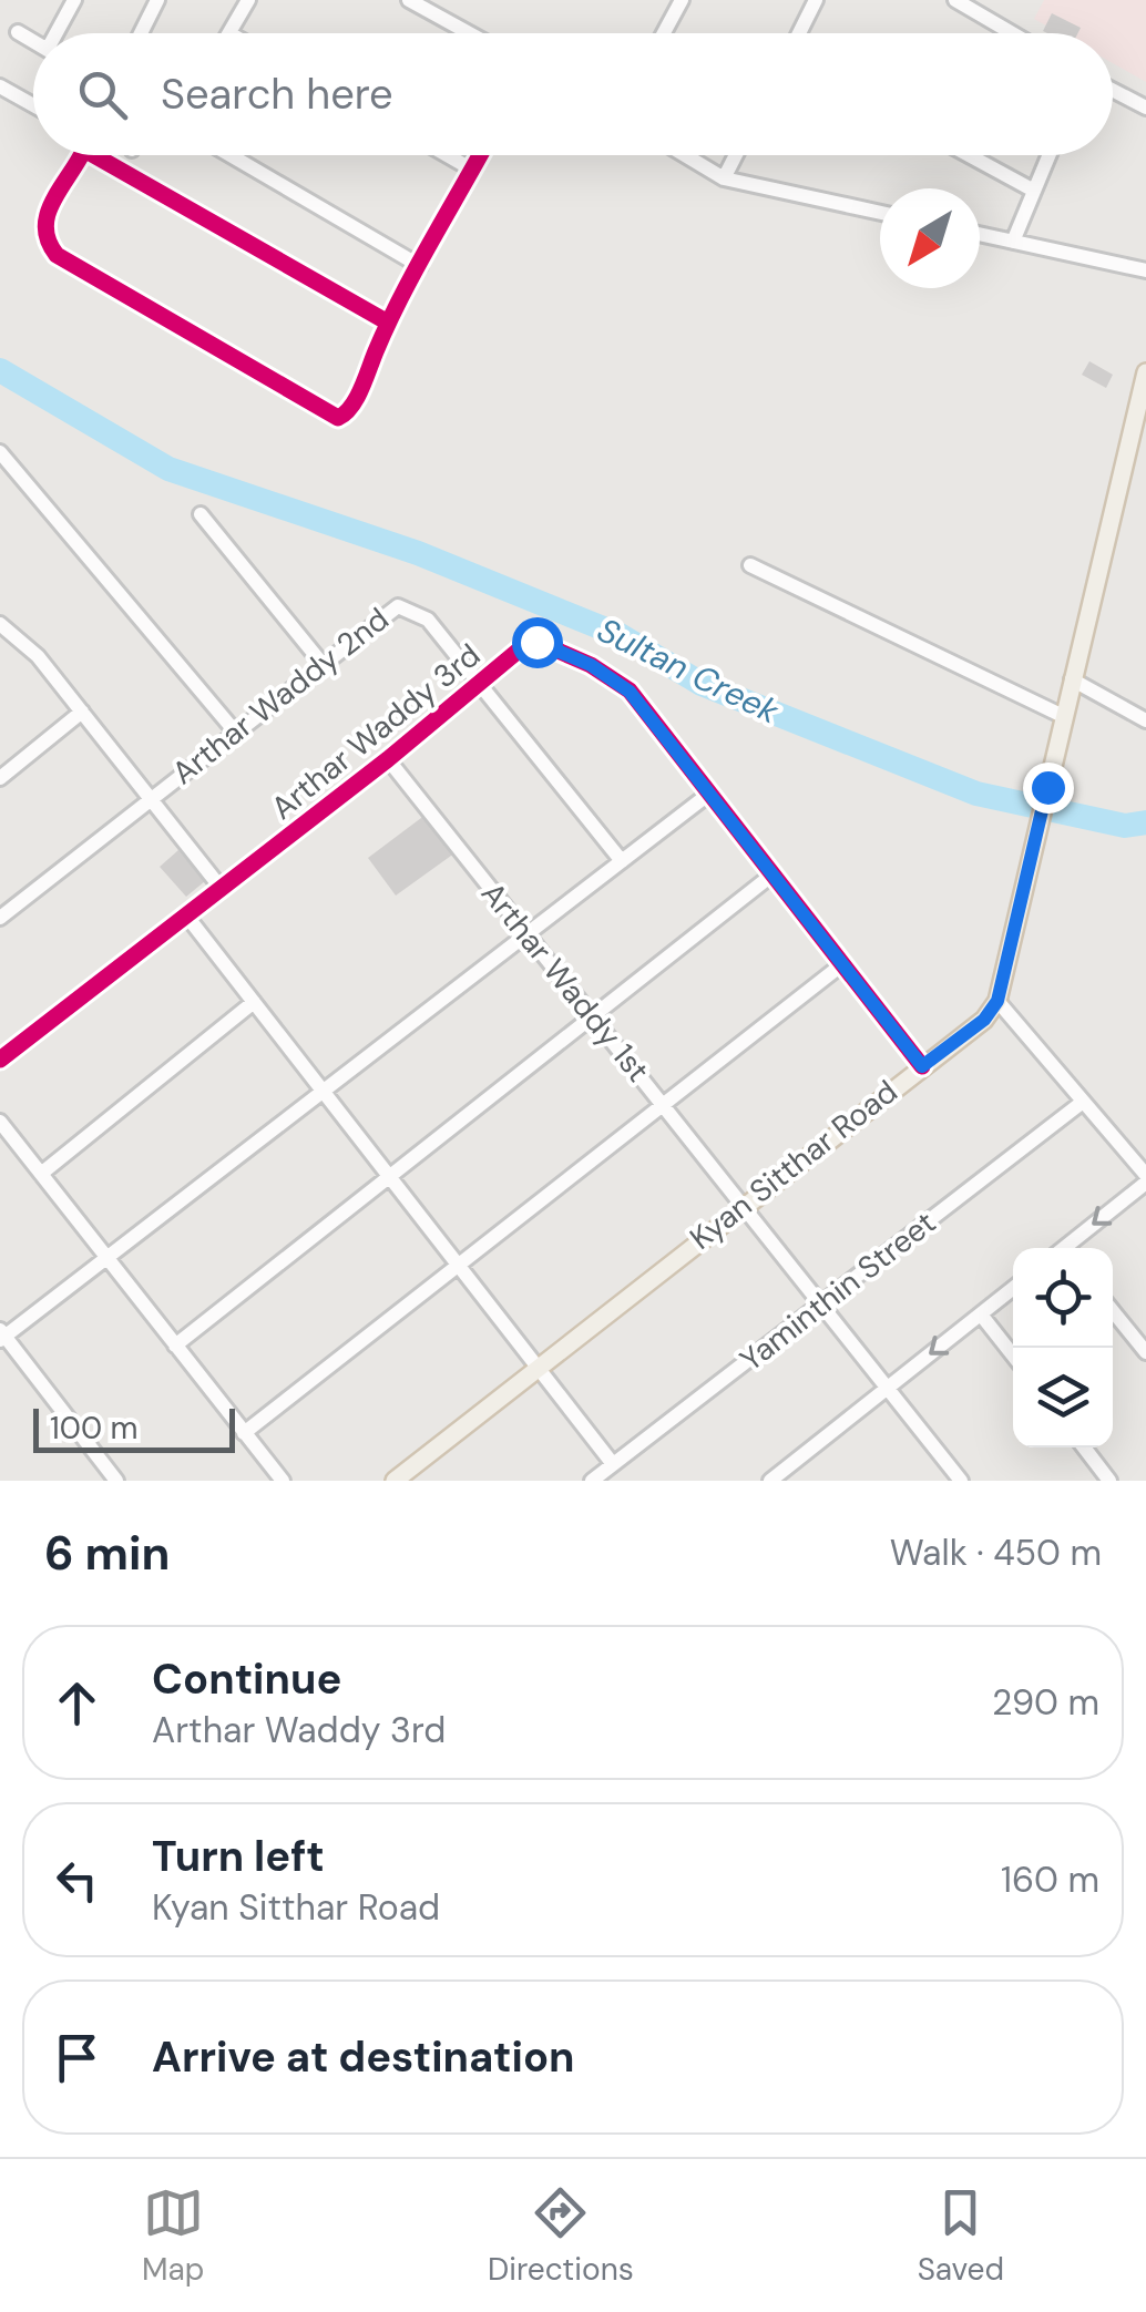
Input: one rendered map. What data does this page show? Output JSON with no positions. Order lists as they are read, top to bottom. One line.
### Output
{"streets":{"main road":["Kyan Sitthar Road"],"street":["Arthar Waddy 2nd","Arthar Waddy 3rd","Arthar Waddy 1st","Yaminthin Street"]},"crossings":[["Arthar Waddy 2nd","Arthar Waddy 3rd"],["Arthar Waddy 3rd","Arthar Waddy 1st"],["Arthar Waddy 3rd","Kyan Sitthar Road"],["Arthar Waddy 1st","Kyan Sitthar Road"],["Arthar Waddy 1st","Yaminthin Street"]],"water":["Sultan Creek"],"scale_bar":"100 m","north":"bottom left","page":{"search":"Search here","scale":"100 m","heading":["6 min","Walk · 450 m"],"list":[["Continue","Arthar Waddy 3rd","290 m"],["Turn left","Kyan Sitthar Road","160 m"],"Arrive at destination"],"nav":["Map","Directions","Saved"]}}
